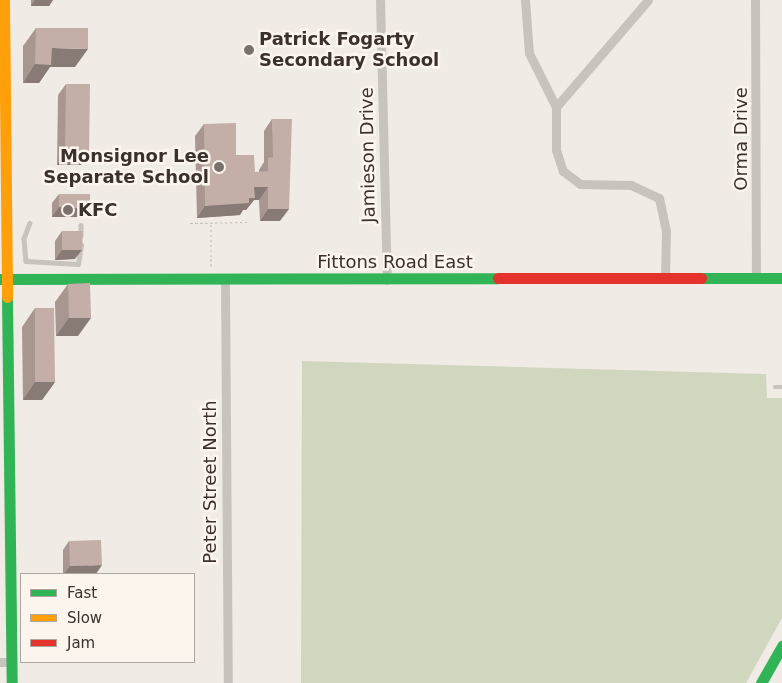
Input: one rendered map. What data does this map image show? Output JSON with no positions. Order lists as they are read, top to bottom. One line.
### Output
{"streets":{"street":["Orma Drive","Jamieson Drive","Fittons Road East","Peter Street North"]},"crossings":[["Orma Drive","Fittons Road East"],["Jamieson Drive","Fittons Road East"],["Fittons Road East","Peter Street North"]],"places":["Patrick Fogarty Secondary School","Monsignor Lee Separate School","KFC"],"legend":["Fast","Slow","Jam"]}
